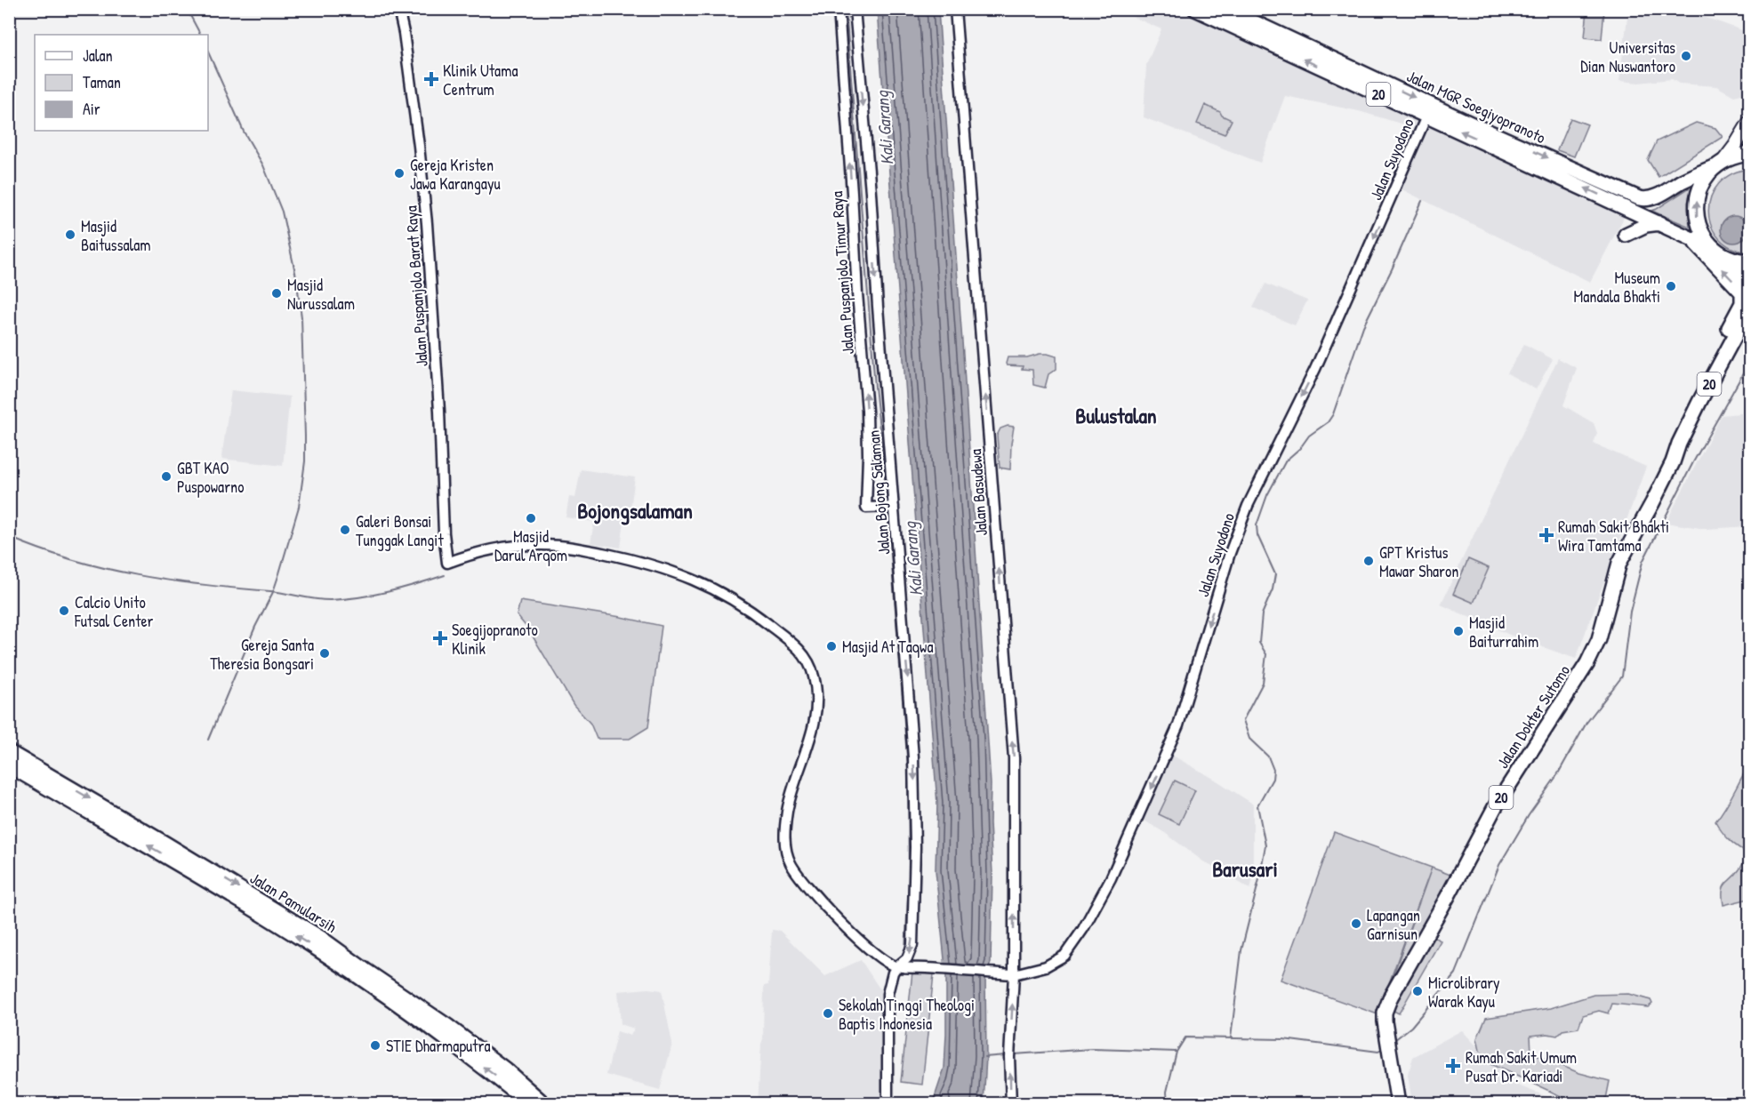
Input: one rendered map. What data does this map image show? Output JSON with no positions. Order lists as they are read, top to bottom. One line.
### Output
{"streets":{"highway":["20","Jalan MGR Soegiyopranoto","Jalan Dokter Sutomo","Jalan Pamularsih"],"street":["Jalan Suyodono","Jalan Puspanjolo Timur Raya","Jalan Puspanjolo Barat Raya","Jalan Bojong Salaman","Jalan Basudewa"]},"crossings":[["20","Jalan MGR Soegiyopranoto"],["Jalan MGR Soegiyopranoto","Jalan Suyodono"],["Jalan Suyodono","Jalan Puspanjolo Barat Raya"],["Jalan Suyodono","Jalan Bojong Salaman"],["Jalan Suyodono","Jalan Basudewa"],["Jalan Puspanjolo Timur Raya","Jalan Bojong Salaman"],["Jalan Puspanjolo Barat Raya","Jalan Bojong Salaman"]],"one_way":["Jalan Suyodono","Jalan Puspanjolo Timur Raya","Jalan Bojong Salaman","Jalan Basudewa"],"districts":["Bulustalan","Bojongsalaman","Barusari"],"water":["Kali Garang"],"places":{"other":["Universitas Dian Nuswantoro","Gereja Kristen Jawa Karangayu","Masjid Baitussalam","Museum Mandala Bhakti","Masjid Nurussalam","GBT KAO Puspowarno","Masjid Darul Arqom","Galeri Bonsai Tunggak Langit","GPT Kristus Mawar Sharon","Calcio Unito Futsal Center","Masjid Baiturrahim","Masjid At Taqwa","Gereja Santa Theresia Bongsari","Lapangan Garnisun","Microlibrary Warak Kayu","Sekolah Tinggi Theologi Baptis Indonesia","STIE Dharmaputra"],"health":["Klinik Utama Centrum","Rumah Sakit Bhakti Wira Tamtama","Soegijopranoto Klinik","Rumah Sakit Umum Pusat Dr. Kariadi"]},"legend":["Jalan","Taman","Air"]}
